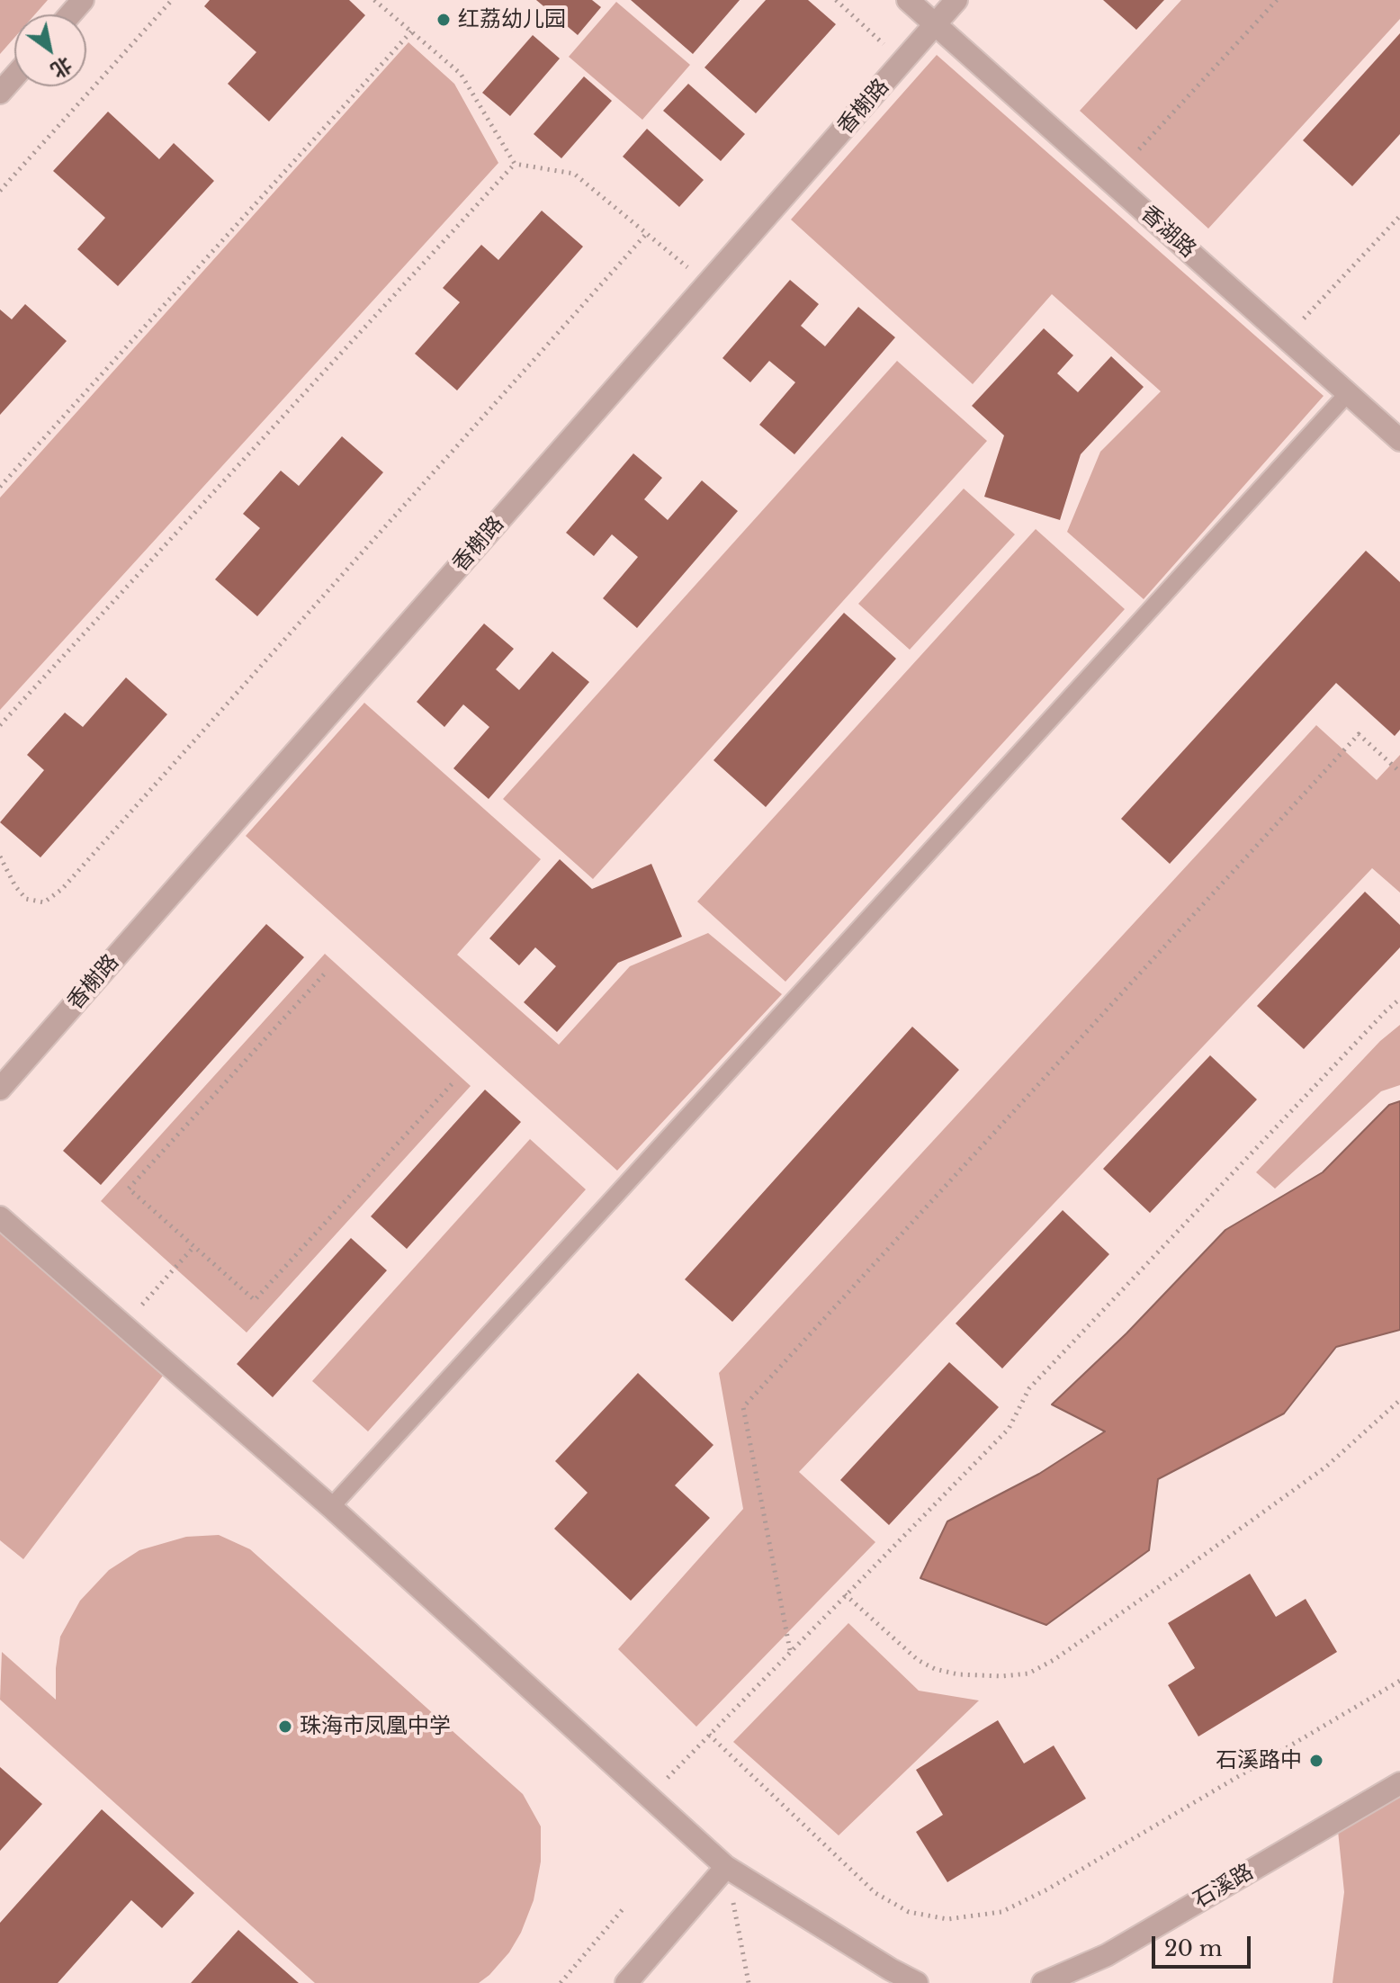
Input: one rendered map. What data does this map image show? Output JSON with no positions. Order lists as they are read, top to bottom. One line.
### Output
{"streets":{"street":["香榭路","香湖路","石溪路"]},"crossings":[["香榭路","香湖路"]],"places":["红荔幼儿园","珠海市凤凰中学","石溪路中"],"scale_bar":"20 m","north":"bottom right"}
